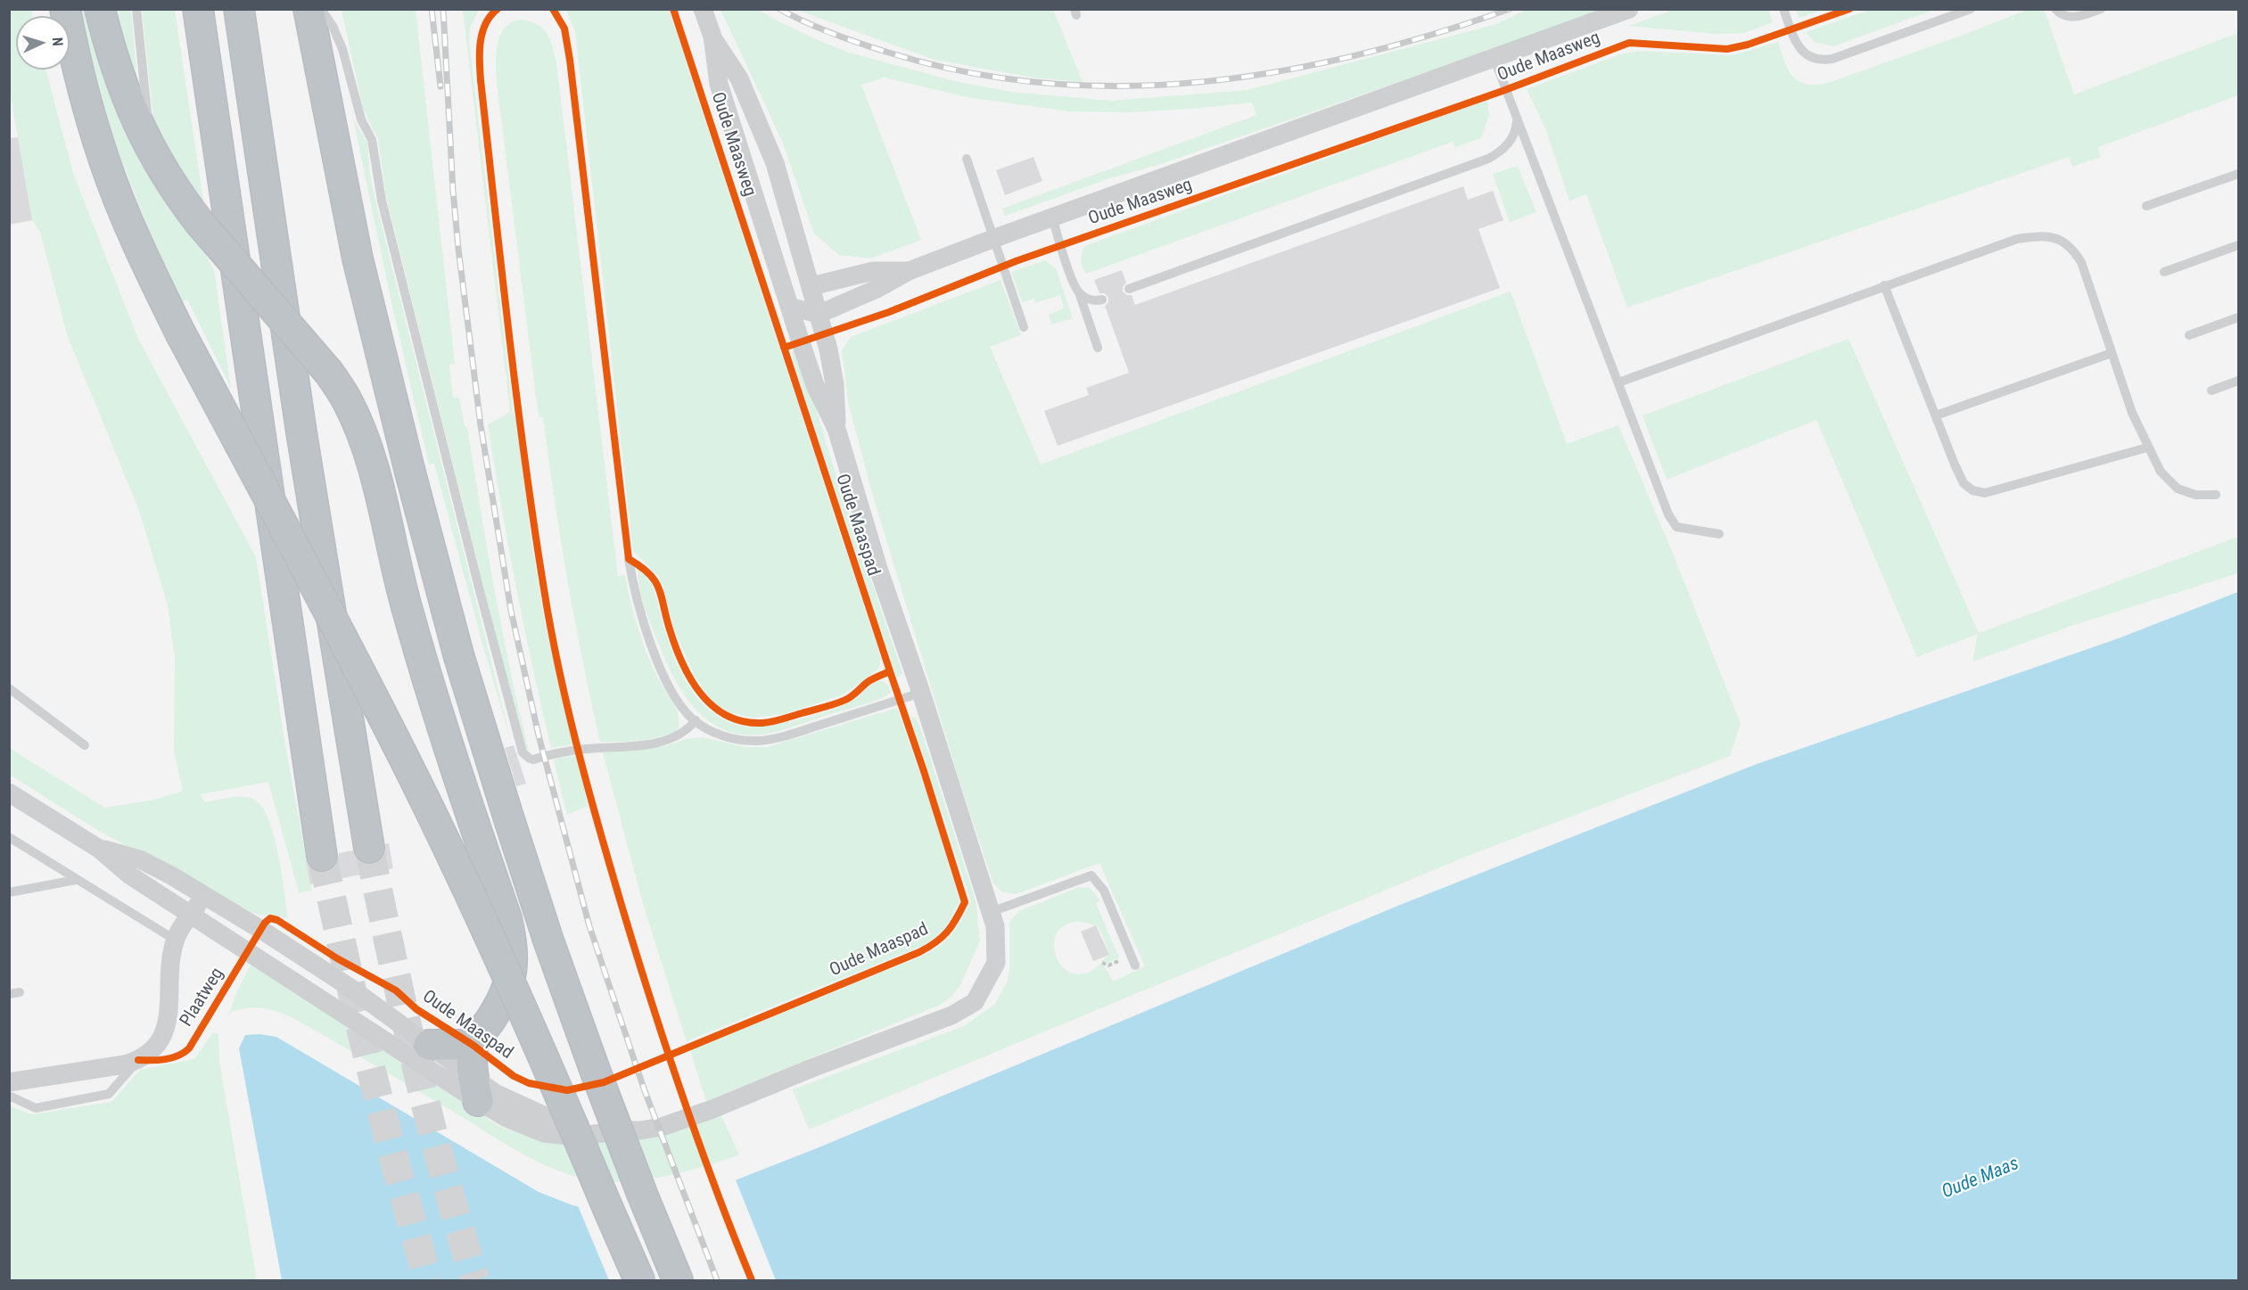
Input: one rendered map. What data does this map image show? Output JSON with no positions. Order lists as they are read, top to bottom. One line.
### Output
{"streets":{"street":["Oude Maasweg","Oude Maaspad","Plaatweg"]},"crossings":[["Oude Maasweg","Oude Maaspad"],["Oude Maaspad","Plaatweg"]],"water":["Oude Maas"],"north":"right"}
